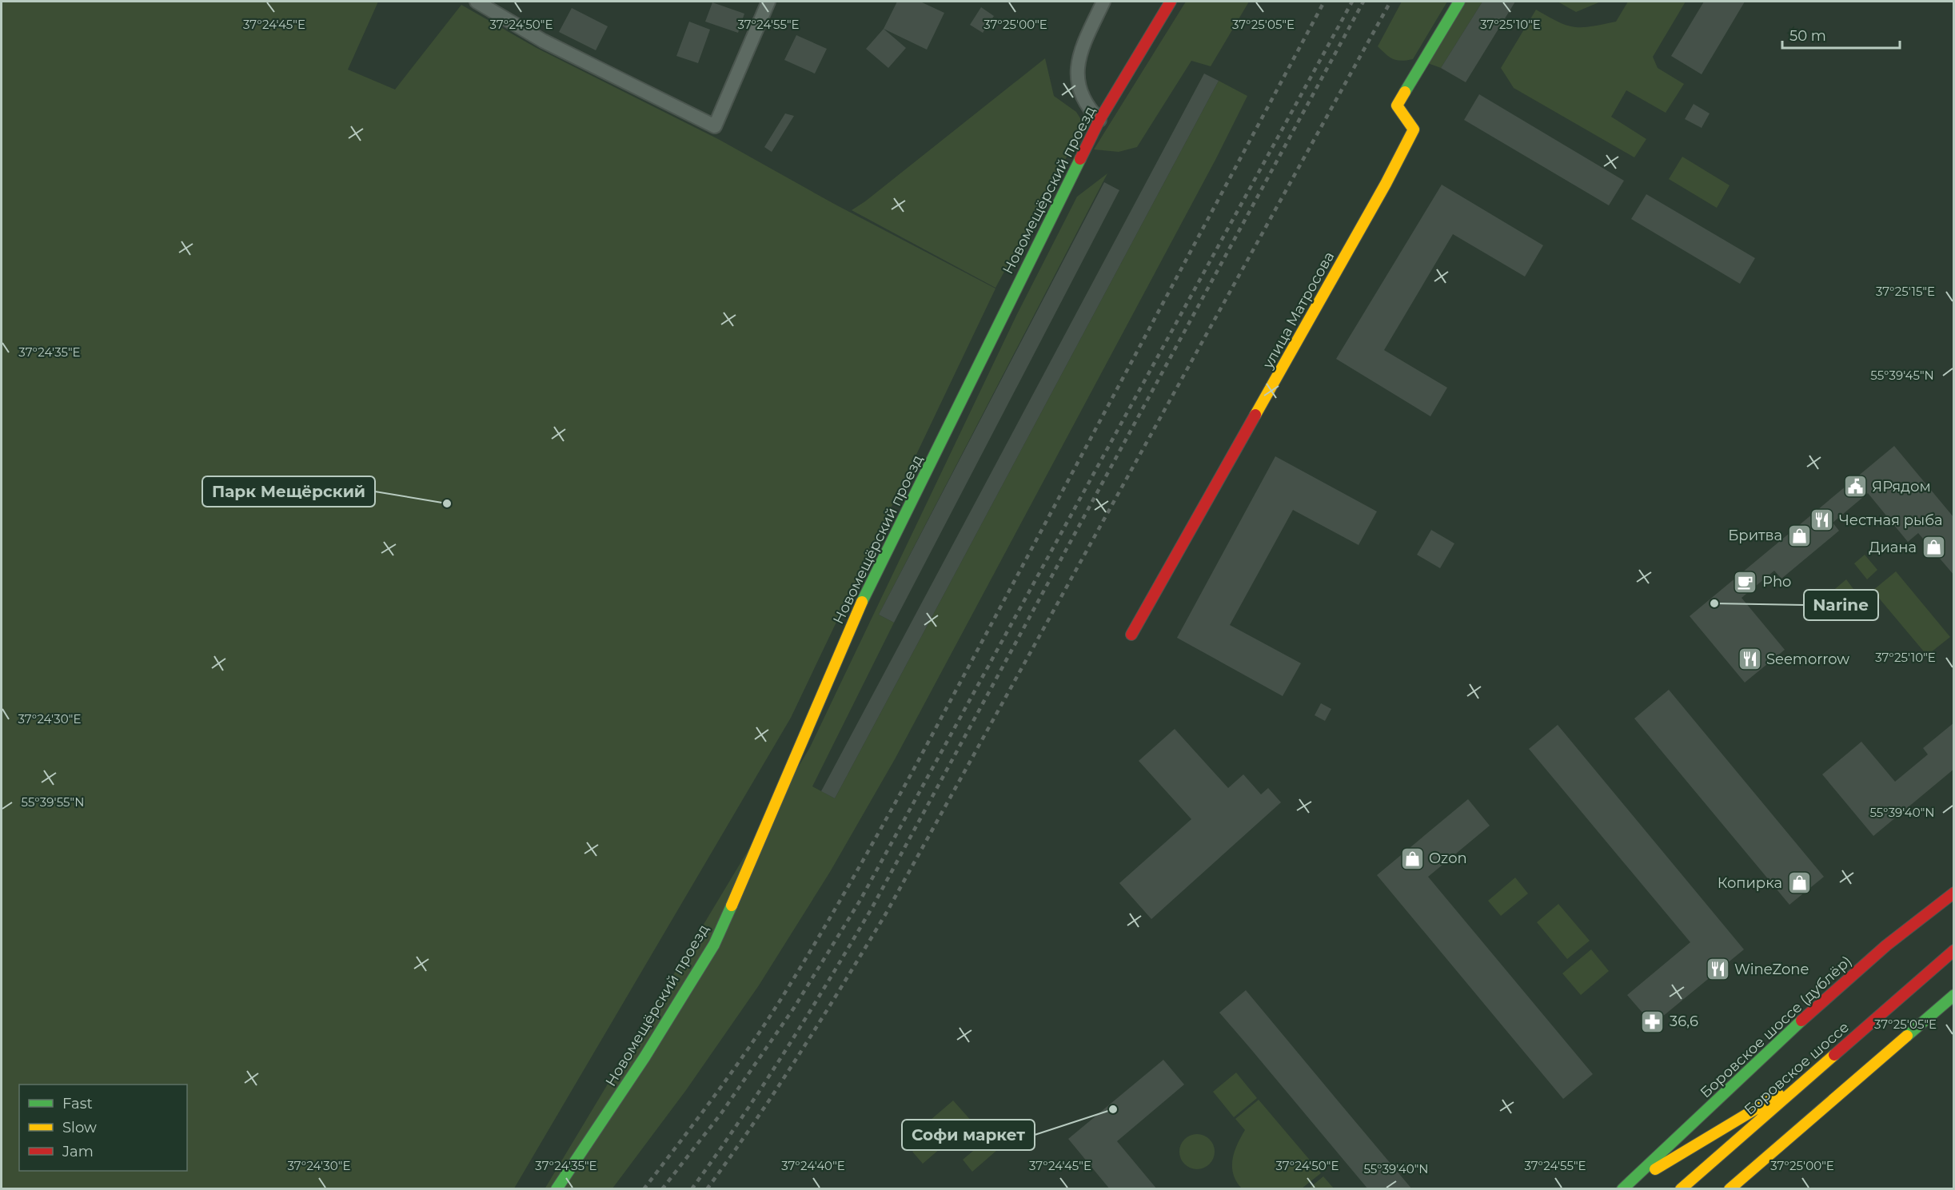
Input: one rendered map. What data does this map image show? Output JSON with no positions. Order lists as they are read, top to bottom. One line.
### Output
{"streets":{"street":["Новомещёрский проезд","улица Матросова","Боровское шоссе (дублёр)","Боровское шоссе"]},"places":{"public building":["ЯРядом"],"other":["Парк Мещёрский","Narine","Софи маркет"],"restaurant":["Честная рыба","Seemorrow","WineZone"],"shop":["Бритва","Диана","Ozon","Копирка"],"cafe":["Pho"],"pharmacy":["36,6"]},"legend":["Fast","Slow","Jam"],"scale_bar":"50 m","coordinates":["37°24'45\"E","37°24'50\"E","37°24'55\"E","37°25'00\"E","37°25'05\"E","37°25'10\"E","37°25'15\"E","37°24'35\"E","55°39'45\"N","37°24'30\"E","55°39'55\"N","55°39'40\"N","37°24'40\"E"]}
